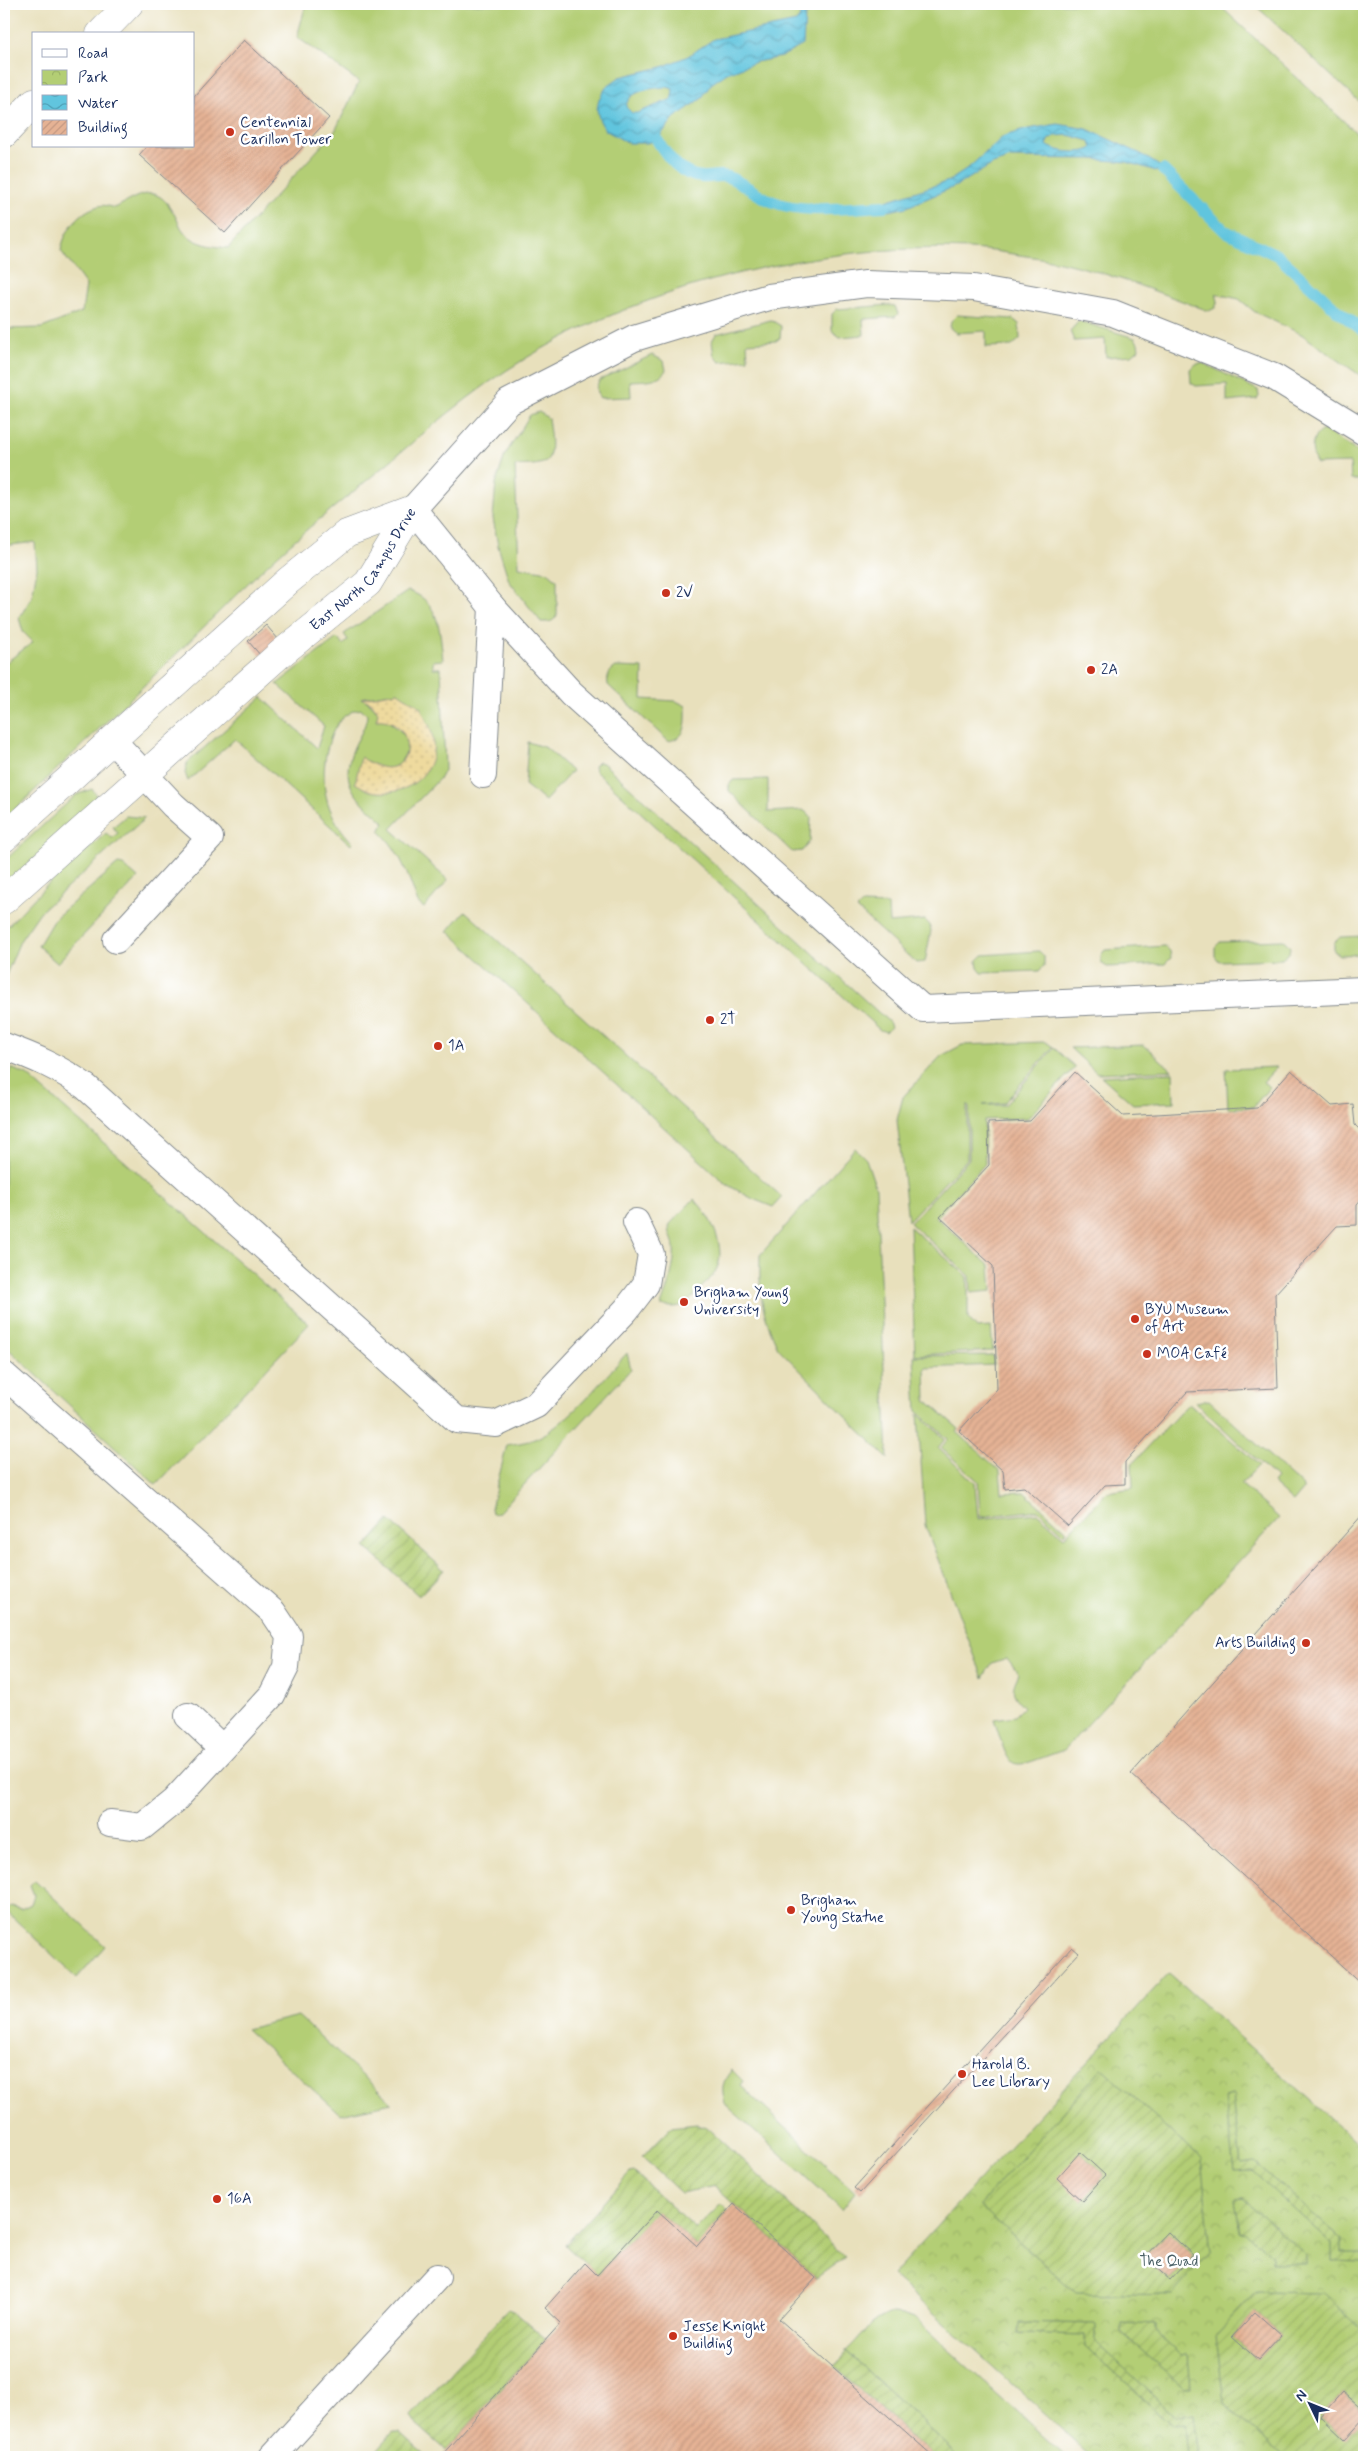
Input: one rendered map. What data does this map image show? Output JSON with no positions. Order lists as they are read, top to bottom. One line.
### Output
{"streets":{"street":["East North Campus Drive"]},"parks":["The Quad"],"places":["Centennial Carillon Tower","2V","2A","2T","1A","Brigham Young University","BYU Museum of Art","MOA Café","Arts Building","Brigham Young Statue","Harold B. Lee Library","16A","Jesse Knight Building"],"legend":["Road","Park","Water","Building"],"north":"top left"}
